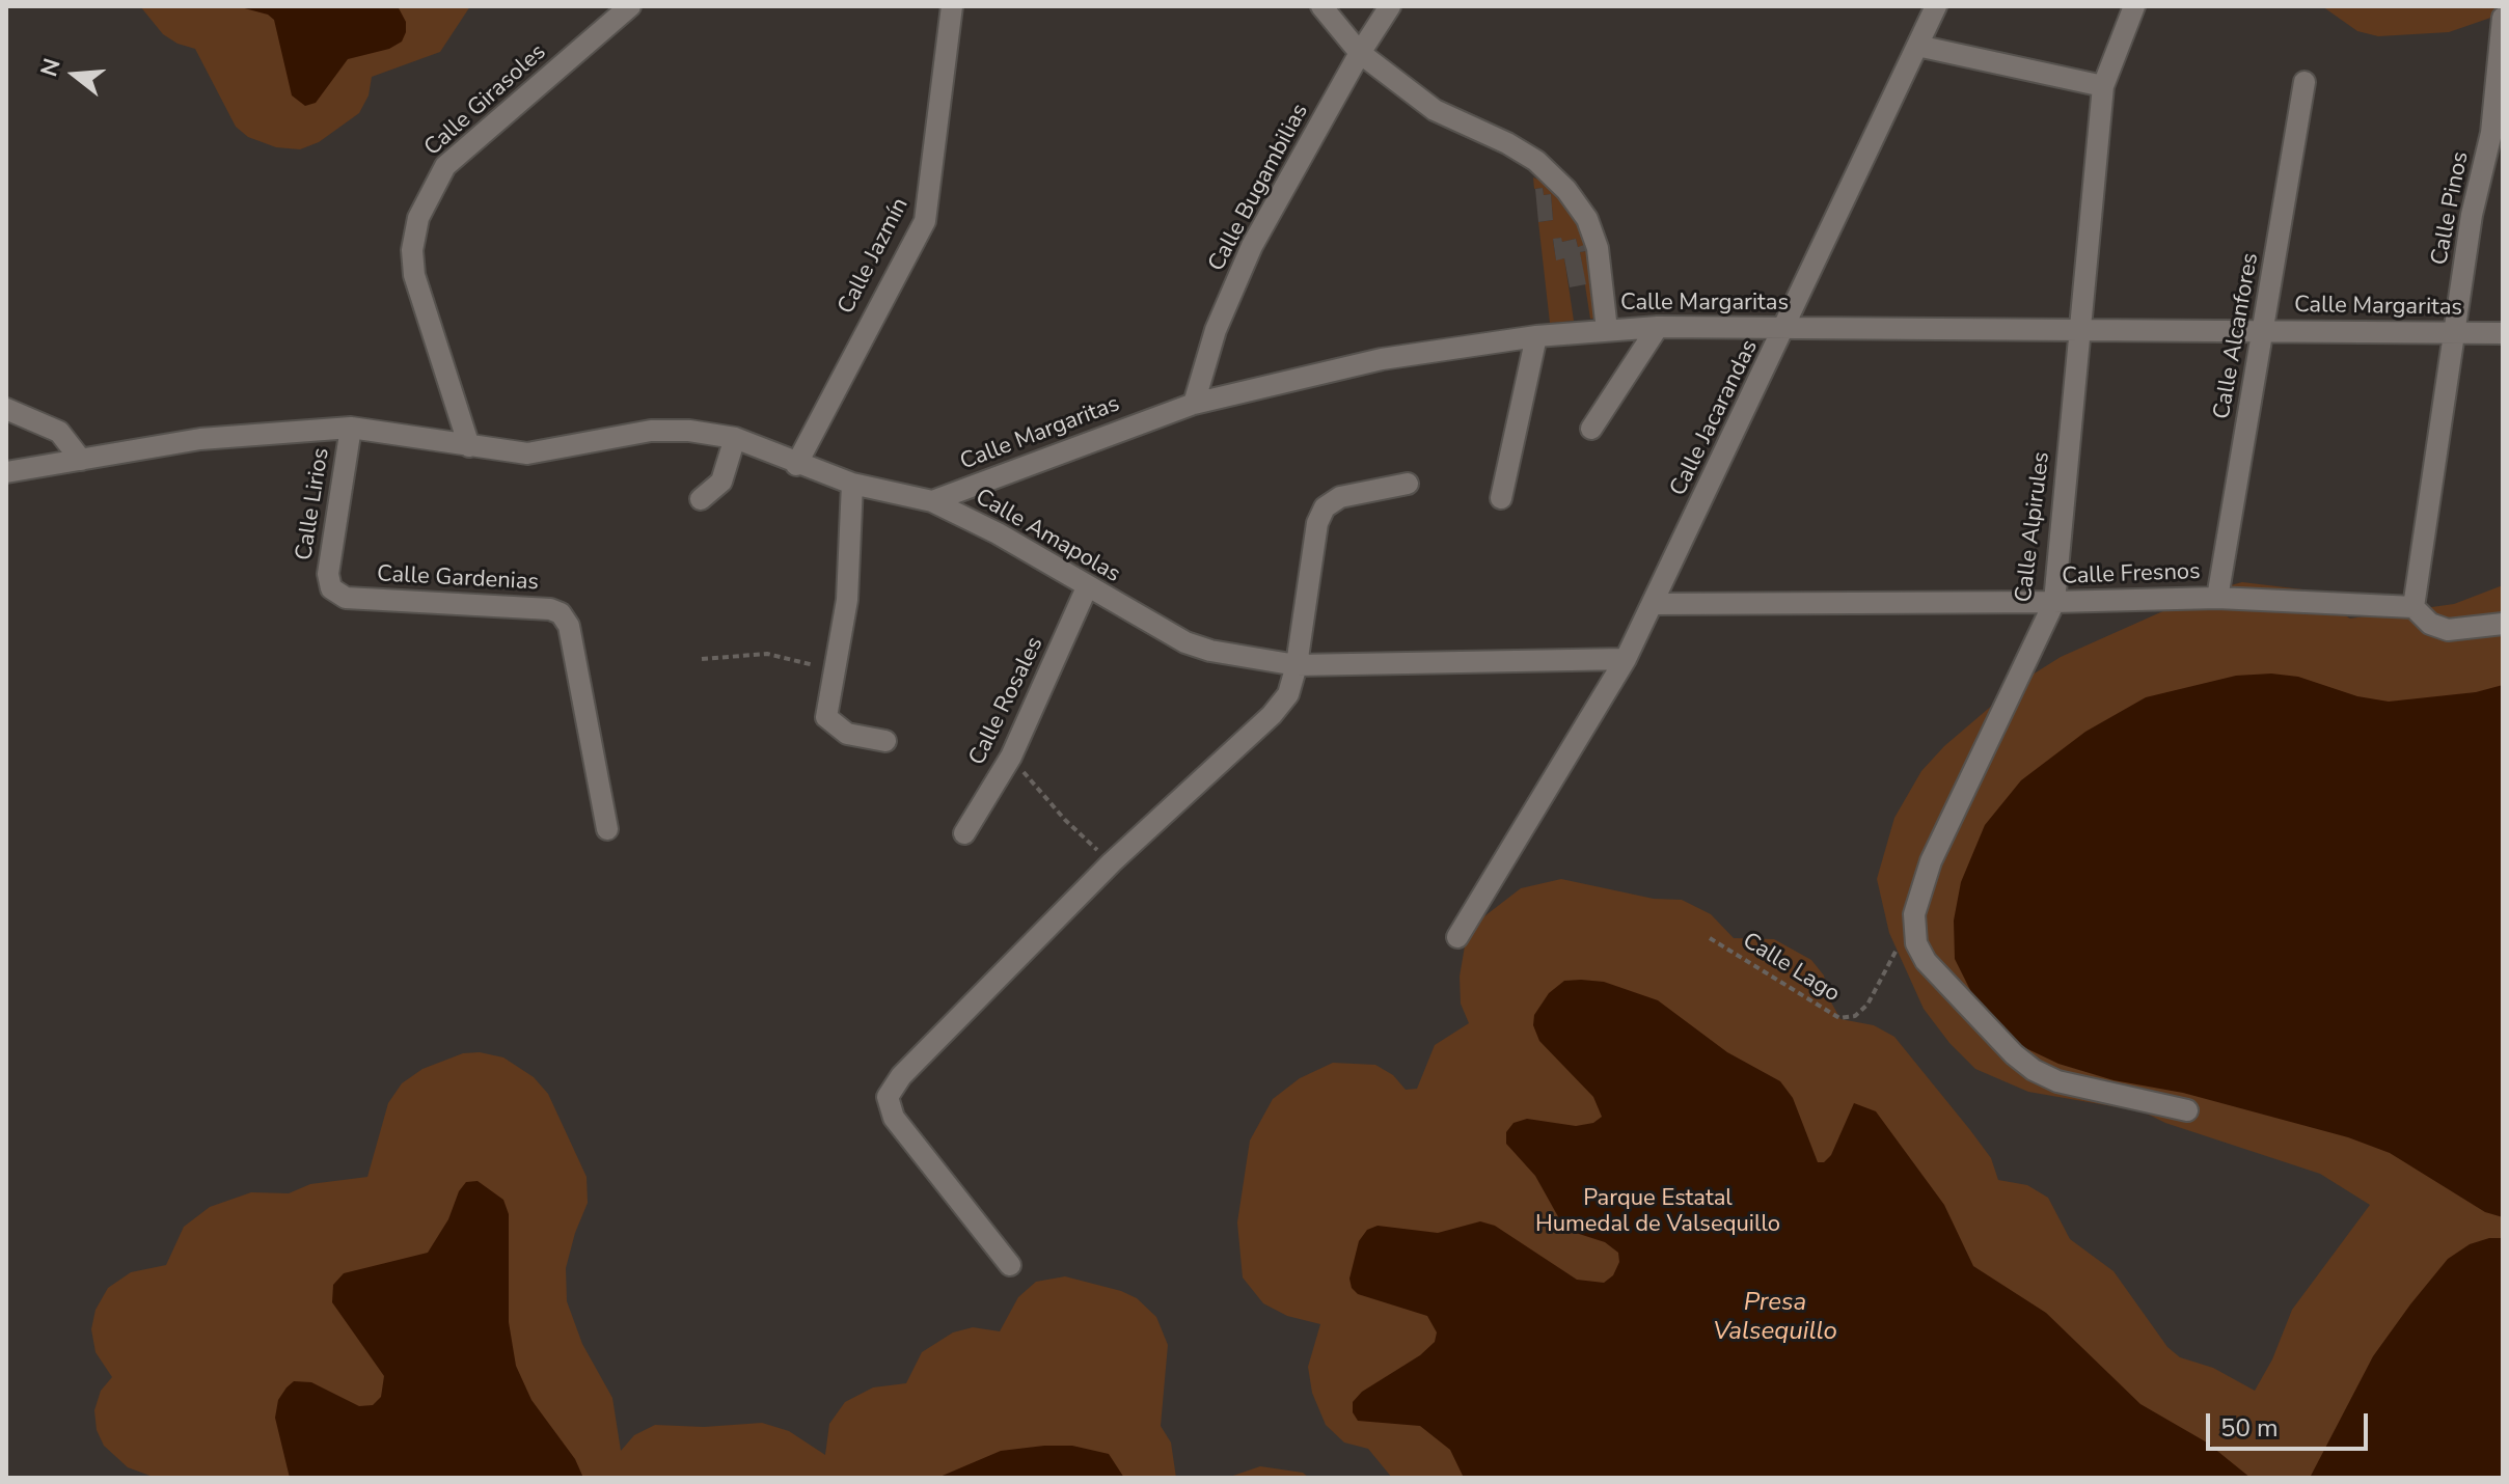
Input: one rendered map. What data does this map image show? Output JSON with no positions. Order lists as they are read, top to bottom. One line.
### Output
{"streets":{"street":["Calle Girasoles","Calle Bugambilias","Calle Pinos","Calle Jazmín","Calle Margaritas","Calle Alcanfores","Calle Jacarandas","Calle Lirios","Calle Alpirules","Calle Amapolas","Calle Fresnos","Calle Gardenias","Calle Rosales"],"path":["Calle Lago"]},"crossings":[["Calle Girasoles","Calle Amapolas"],["Calle Bugambilias","Calle Margaritas"],["Calle Pinos","Calle Margaritas"],["Calle Pinos","Calle Fresnos"],["Calle Jazmín","Calle Amapolas"],["Calle Margaritas","Calle Alcanfores"],["Calle Margaritas","Calle Jacarandas"],["Calle Margaritas","Calle Alpirules"],["Calle Margaritas","Calle Amapolas"],["Calle Alcanfores","Calle Fresnos"],["Calle Jacarandas","Calle Amapolas"],["Calle Jacarandas","Calle Fresnos"],["Calle Lirios","Calle Amapolas"],["Calle Lirios","Calle Gardenias"],["Calle Alpirules","Calle Fresnos"],["Calle Alpirules","Calle Lago"],["Calle Amapolas","Calle Rosales"]],"water":["Presa Valsequillo"],"parks":["Parque Estatal Humedal de Valsequillo"],"scale_bar":"50 m","north":"left"}
